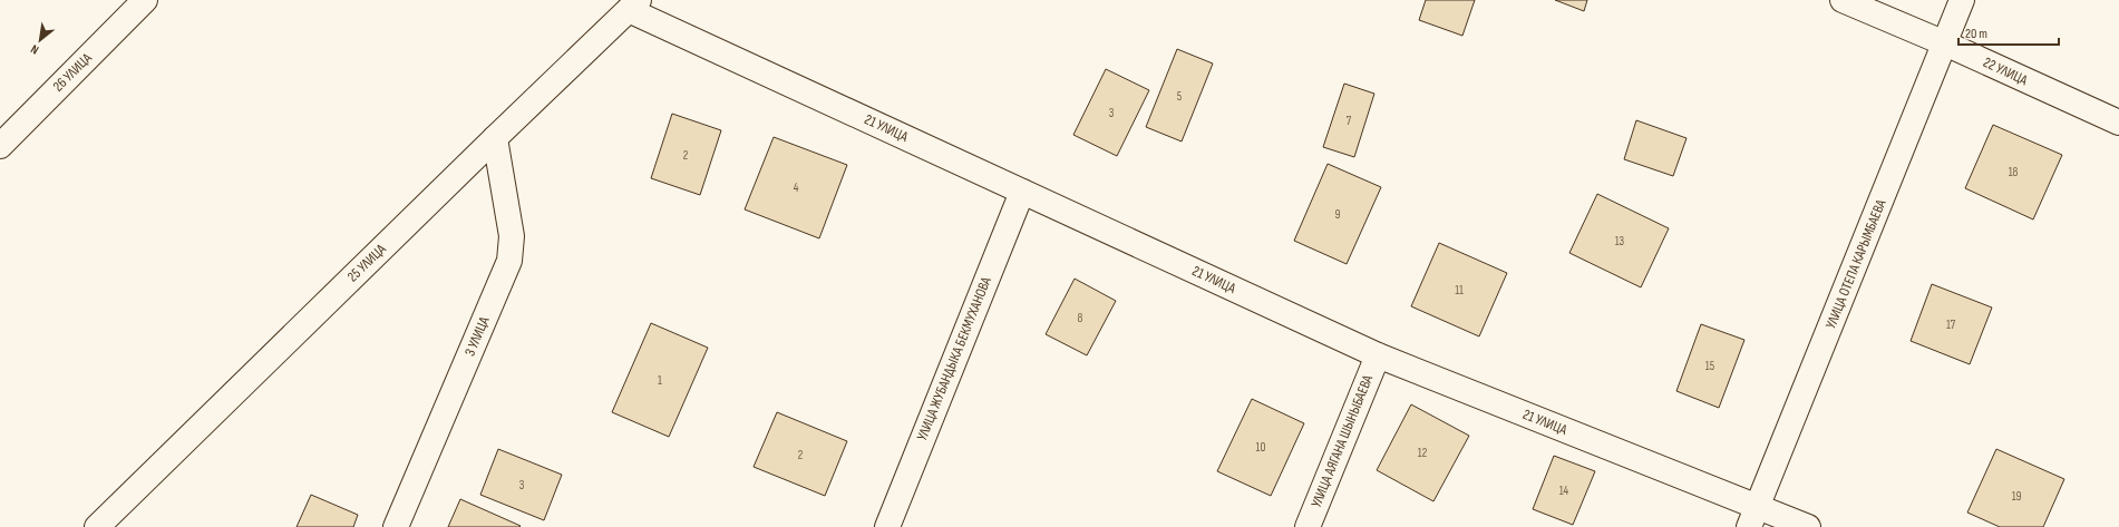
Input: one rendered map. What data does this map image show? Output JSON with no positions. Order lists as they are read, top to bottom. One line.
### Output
{"streets":{"street":["22 УЛИЦА","26 УЛИЦА","21 УЛИЦА","25 УЛИЦА","УЛИЦА ОТЕПА КАРЫМБАЕВА","3 УЛИЦА","УЛИЦА ЖУБАНДЫКА БЕКМУХАНОВА","УЛИЦА АЯГАНА ШЫНЫБАЕВА"]},"crossings":[["22 УЛИЦА","УЛИЦА ОТЕПА КАРЫМБАЕВА"],["21 УЛИЦА","25 УЛИЦА"],["21 УЛИЦА","УЛИЦА ОТЕПА КАРЫМБАЕВА"],["21 УЛИЦА","УЛИЦА ЖУБАНДЫКА БЕКМУХАНОВА"],["21 УЛИЦА","УЛИЦА АЯГАНА ШЫНЫБАЕВА"],["25 УЛИЦА","3 УЛИЦА"]],"house_numbers":["5","3","7","2","18","4","9","13","11","8","17","15","1","10","12","2","3","14","19"],"scale_bar":"20 m","north":"bottom left"}
